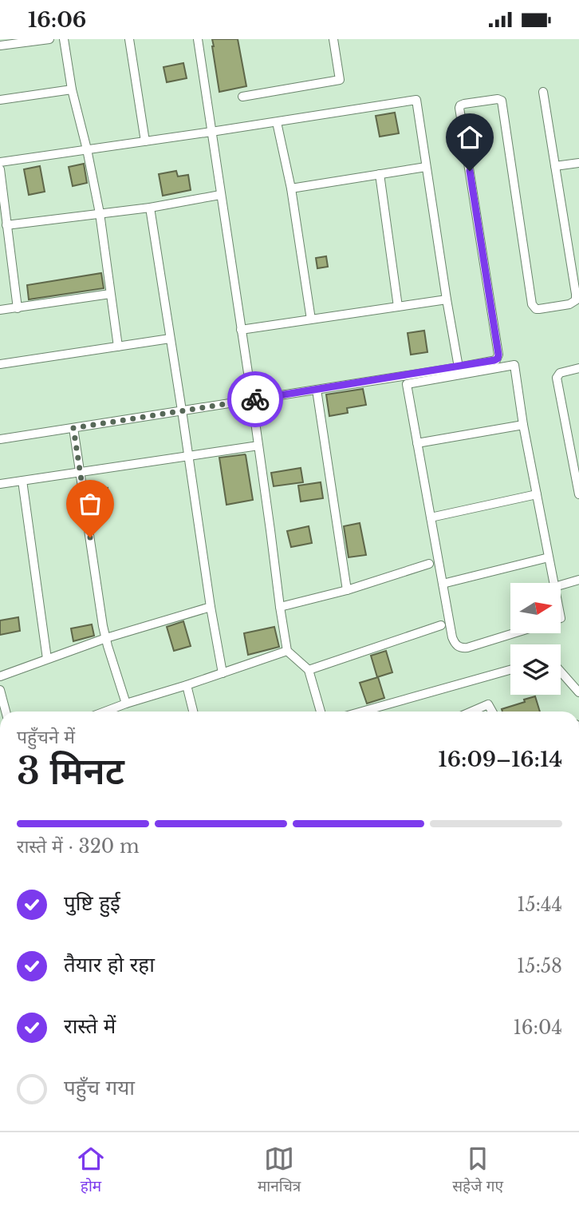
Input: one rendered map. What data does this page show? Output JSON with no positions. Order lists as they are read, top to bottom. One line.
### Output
{"north":"right","page":{"status":"16:06","heading":["3 मिनट","पहुँचने में","16:09–16:14"],"bar":"रास्ते में · 320 m","list":[["पुष्टि हुई","15:44"],["तैयार हो रहा","15:58"],["रास्ते में","16:04"],"पहुँच गया"],"tabs":["होम","मानचित्र","सहेजे गए"]}}
